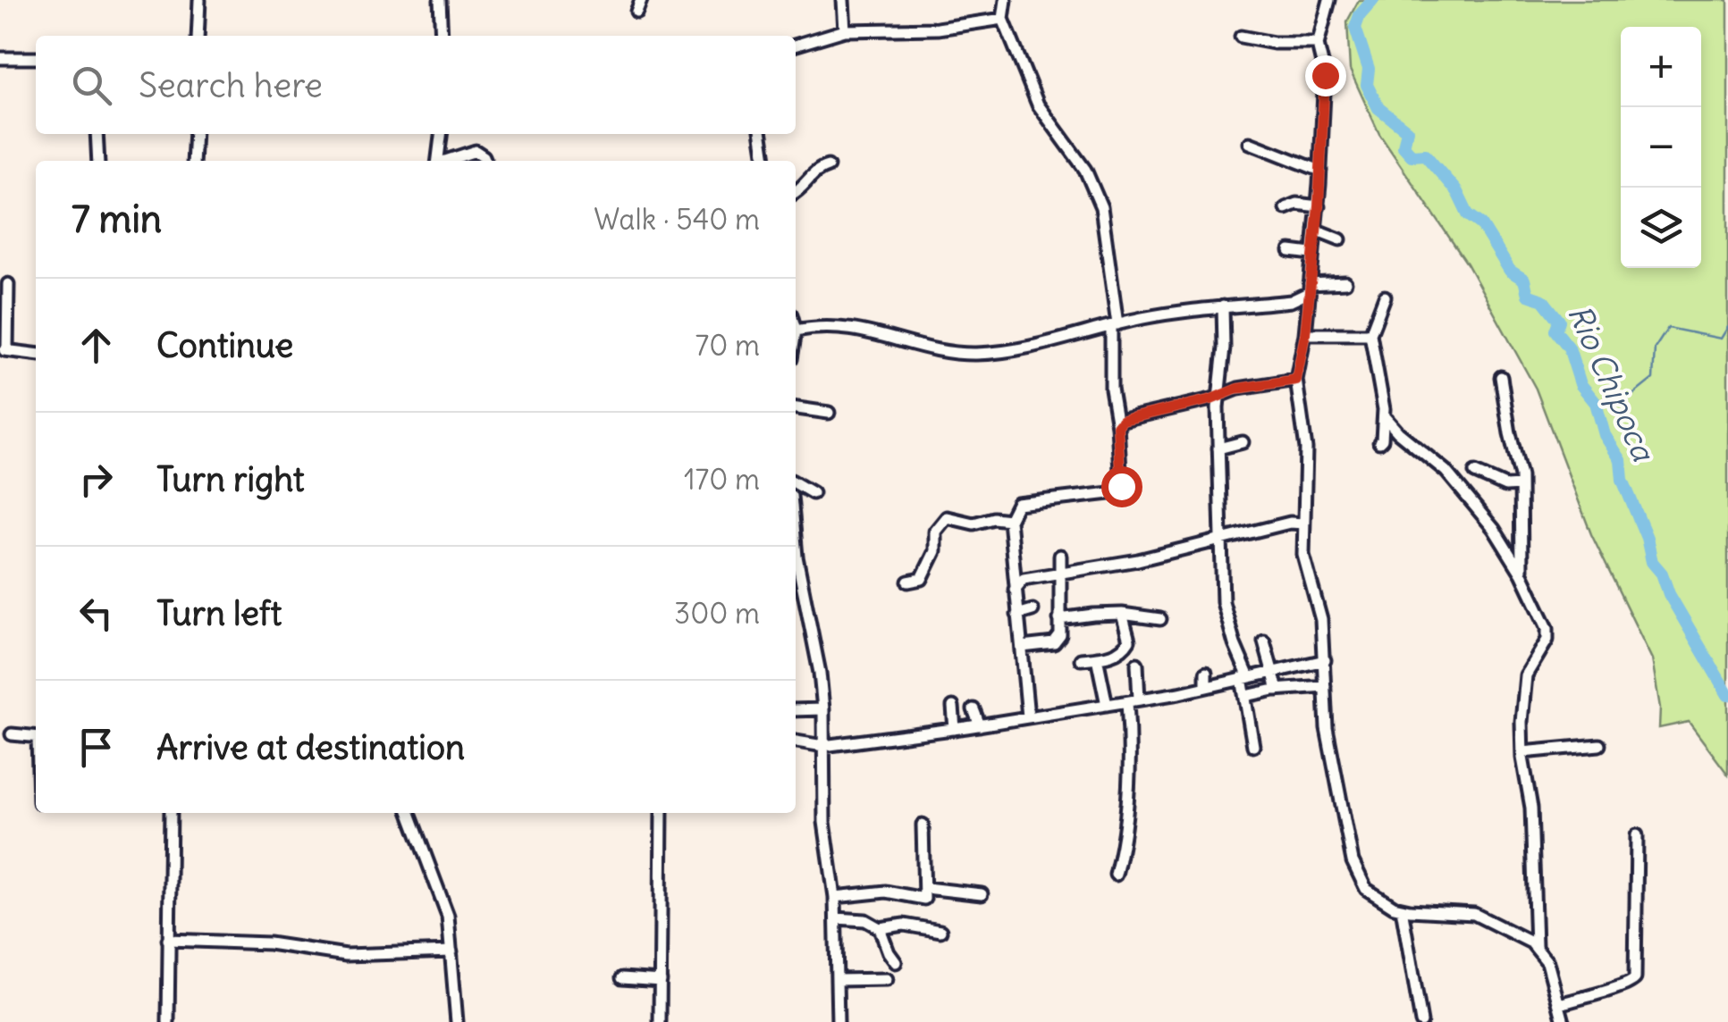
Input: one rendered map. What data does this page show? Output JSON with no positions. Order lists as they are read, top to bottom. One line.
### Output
{"water":["Rio Chipoca"],"page":{"map_buttons":["+","−"],"search":"Search here","heading":["7 min","Walk · 540 m"],"list":[["Continue","70 m"],["Turn right","170 m"],["Turn left","300 m"],"Arrive at destination"]}}
